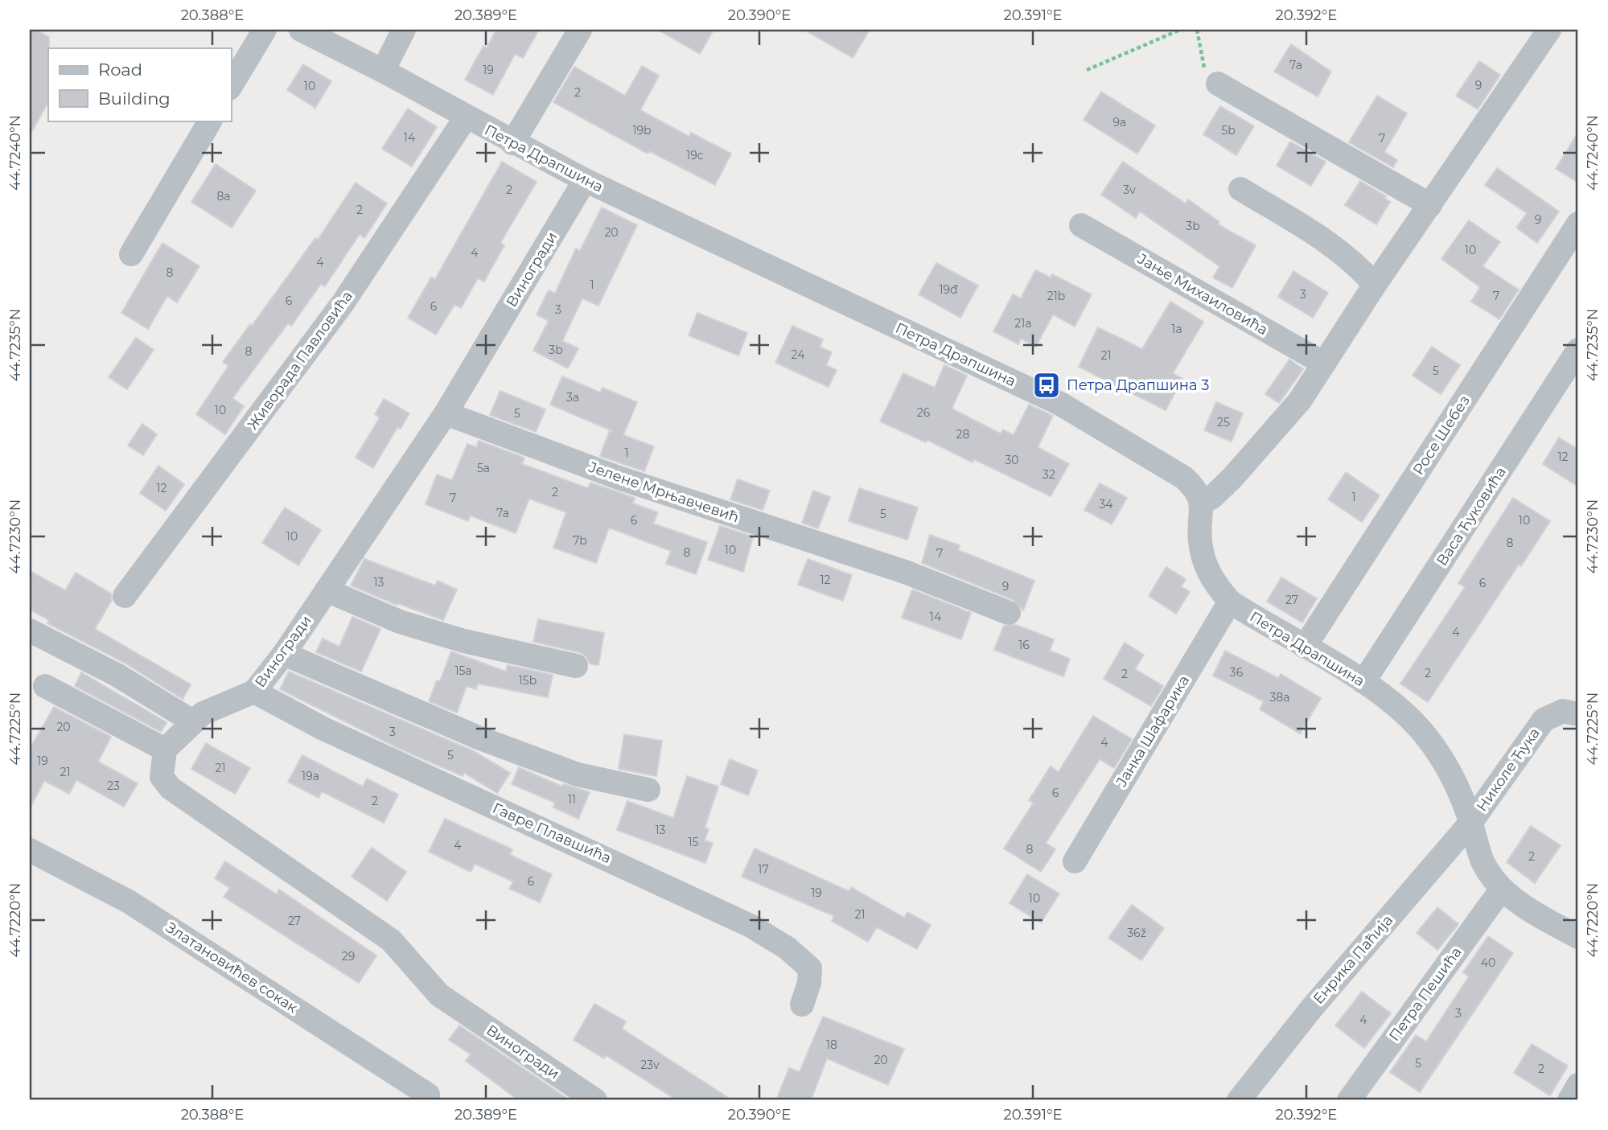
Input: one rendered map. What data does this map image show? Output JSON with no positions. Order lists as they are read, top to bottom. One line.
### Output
{"streets":{"street":["Петра Драпшина","Виногради","Јање Михаиловића","Живорада Павловића","Росе Шебез","Јелене Мрњавчевић","Васа Ћуковића","Јанка Шафарика","Николе Ћука","Гавре Плавшића","Енрика Паћија","Златановићев сокак","Петра Пешића"]},"crossings":[["Петра Драпшина","Виногради"],["Петра Драпшина","Живорада Павловића"],["Петра Драпшина","Росе Шебез"],["Петра Драпшина","Васа Ћуковића"],["Петра Драпшина","Јанка Шафарика"],["Петра Драпшина","Николе Ћука"],["Петра Драпшина","Енрика Паћија"],["Петра Драпшина","Петра Пешића"],["Виногради","Јелене Мрњавчевић"],["Виногради","Гавре Плавшића"],["Николе Ћука","Енрика Паћија"]],"places":{"bus stop":["Петра Драпшина 3"]},"house_numbers":["7a","19","9","10","2","9a","19b","5b","14","7","19c","2","3v","8a","2","9","3b","20","10","4","4","8","1","19đ","3","21b","7","6","6","3","21a","1a","3b","8","24","21","5","3a","10","26","5","25","28","1","12","30","5a","32","12","2","1","7","34","7a","5","6","10","10","7b","8","10","8","7","12","13","6","9","27","14","4","16","15a","36","2","2","15b","38a","20","3","4","5","19","21","21","19a","23","6","11","2","13","15","4","8","2","17","6","19","10","21","27","36ž","29","40","3","4","18","20","5","23v","2"],"legend":["Road","Building"],"coordinates":["20.388°E","20.389°E","20.390°E","20.391°E","20.392°E","44.7240°N","44.7235°N","44.7230°N","44.7225°N","44.7220°N"]}
